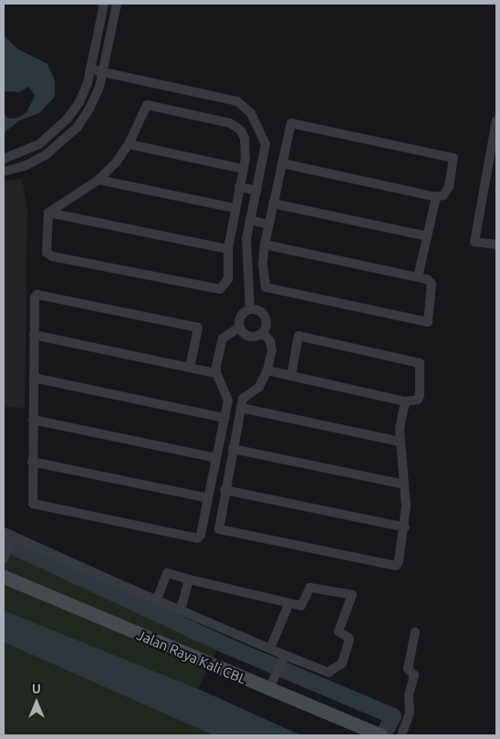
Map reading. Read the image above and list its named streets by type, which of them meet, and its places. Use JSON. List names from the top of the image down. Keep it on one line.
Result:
{"streets":{"main road":["Jalan Raya Kali CBL"]},"north":"top"}
